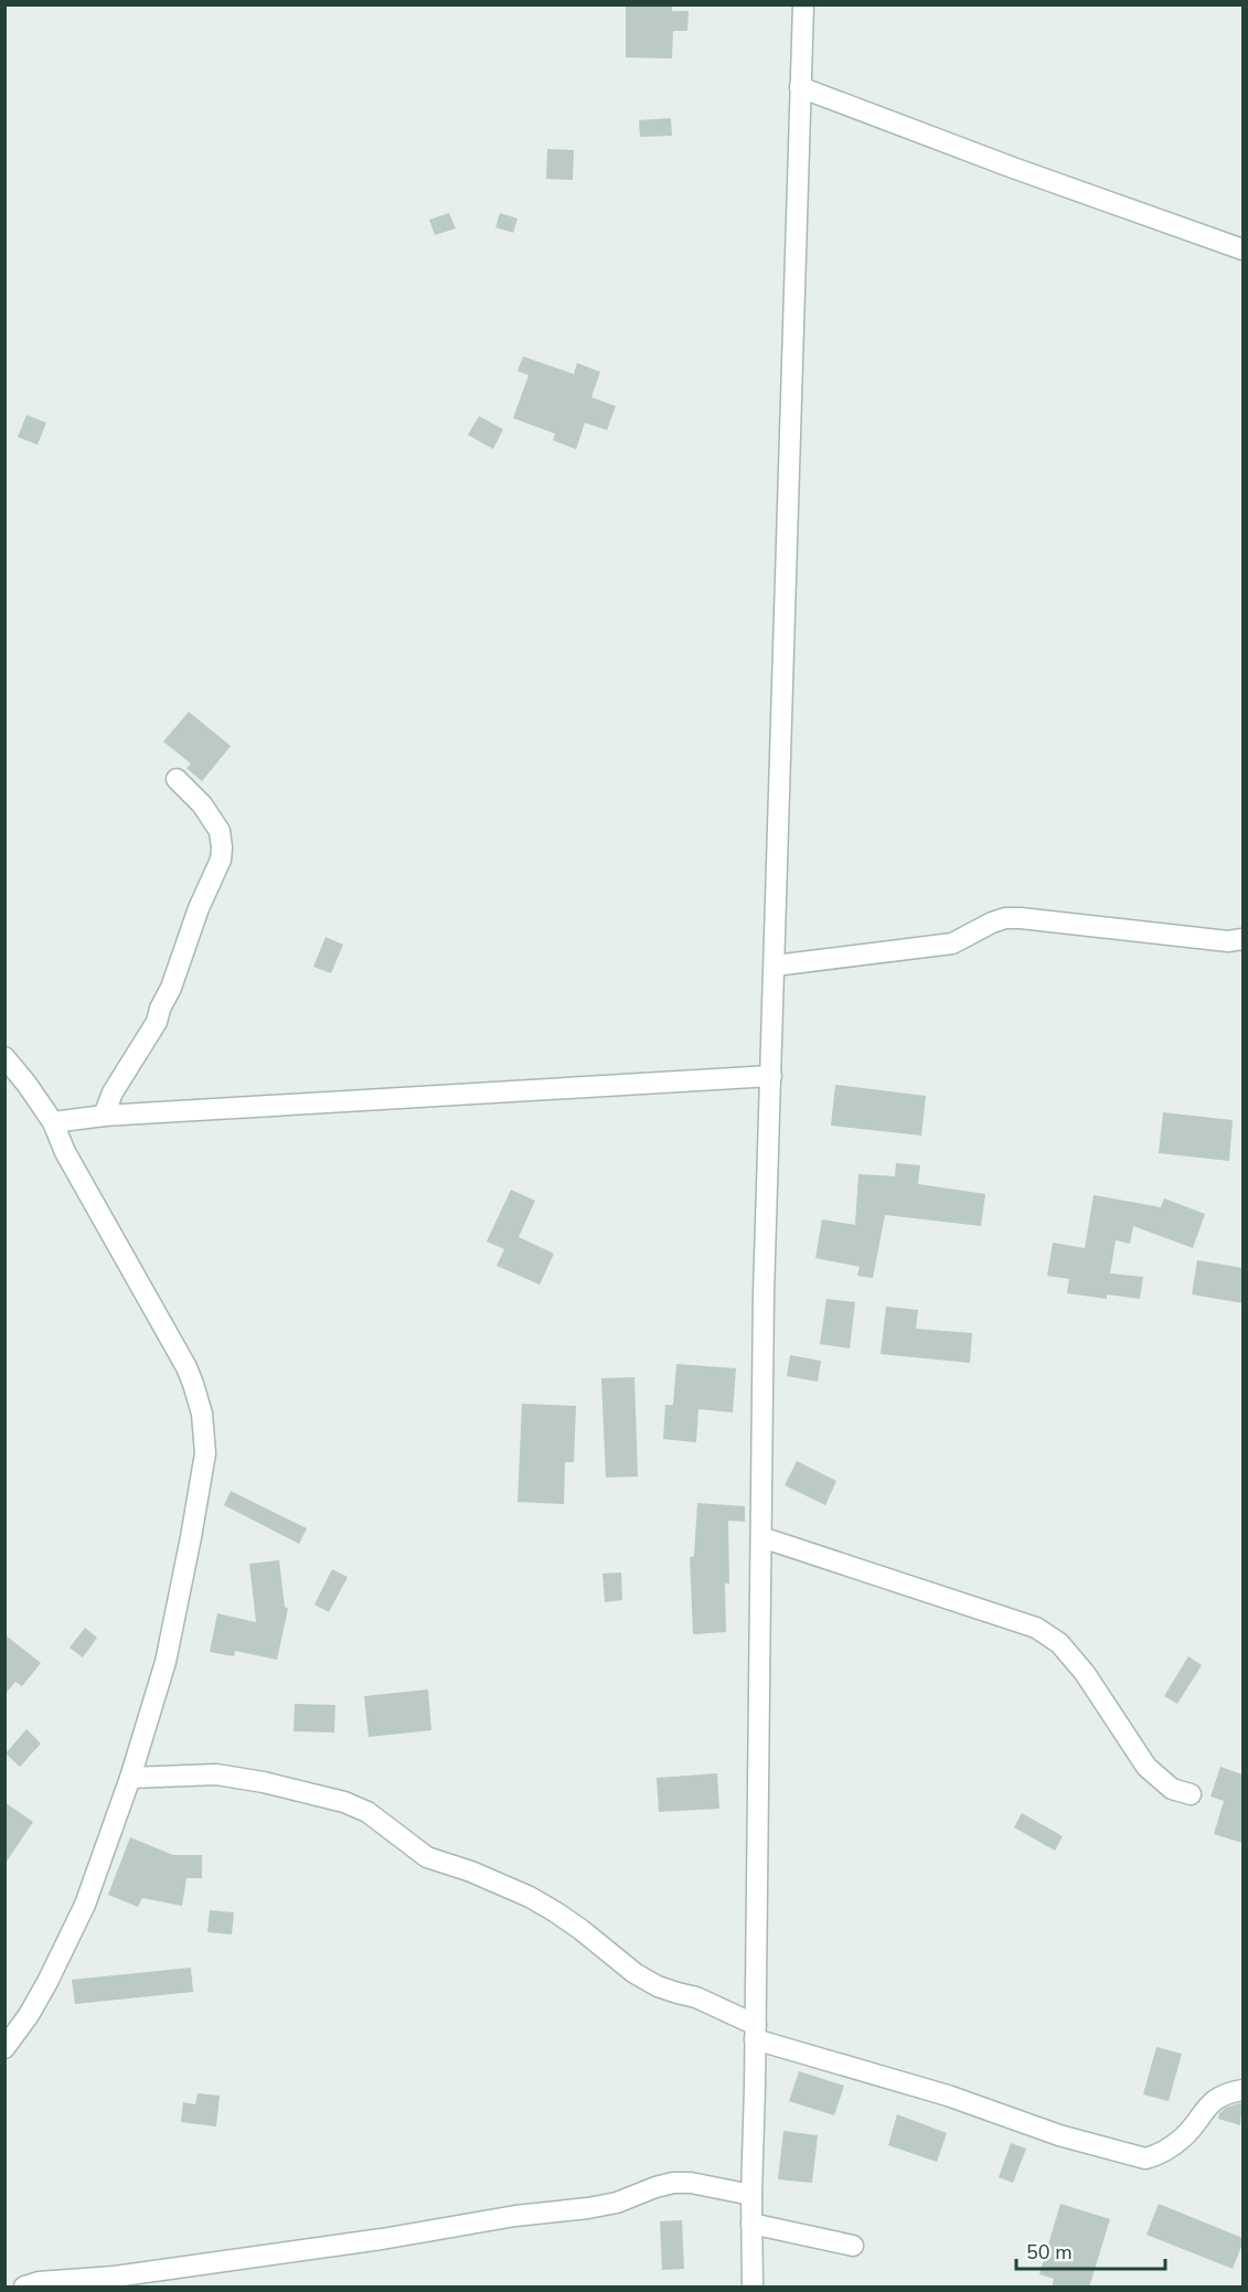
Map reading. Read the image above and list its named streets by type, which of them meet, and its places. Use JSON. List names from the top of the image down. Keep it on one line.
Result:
{"scale_bar":"50 m"}
